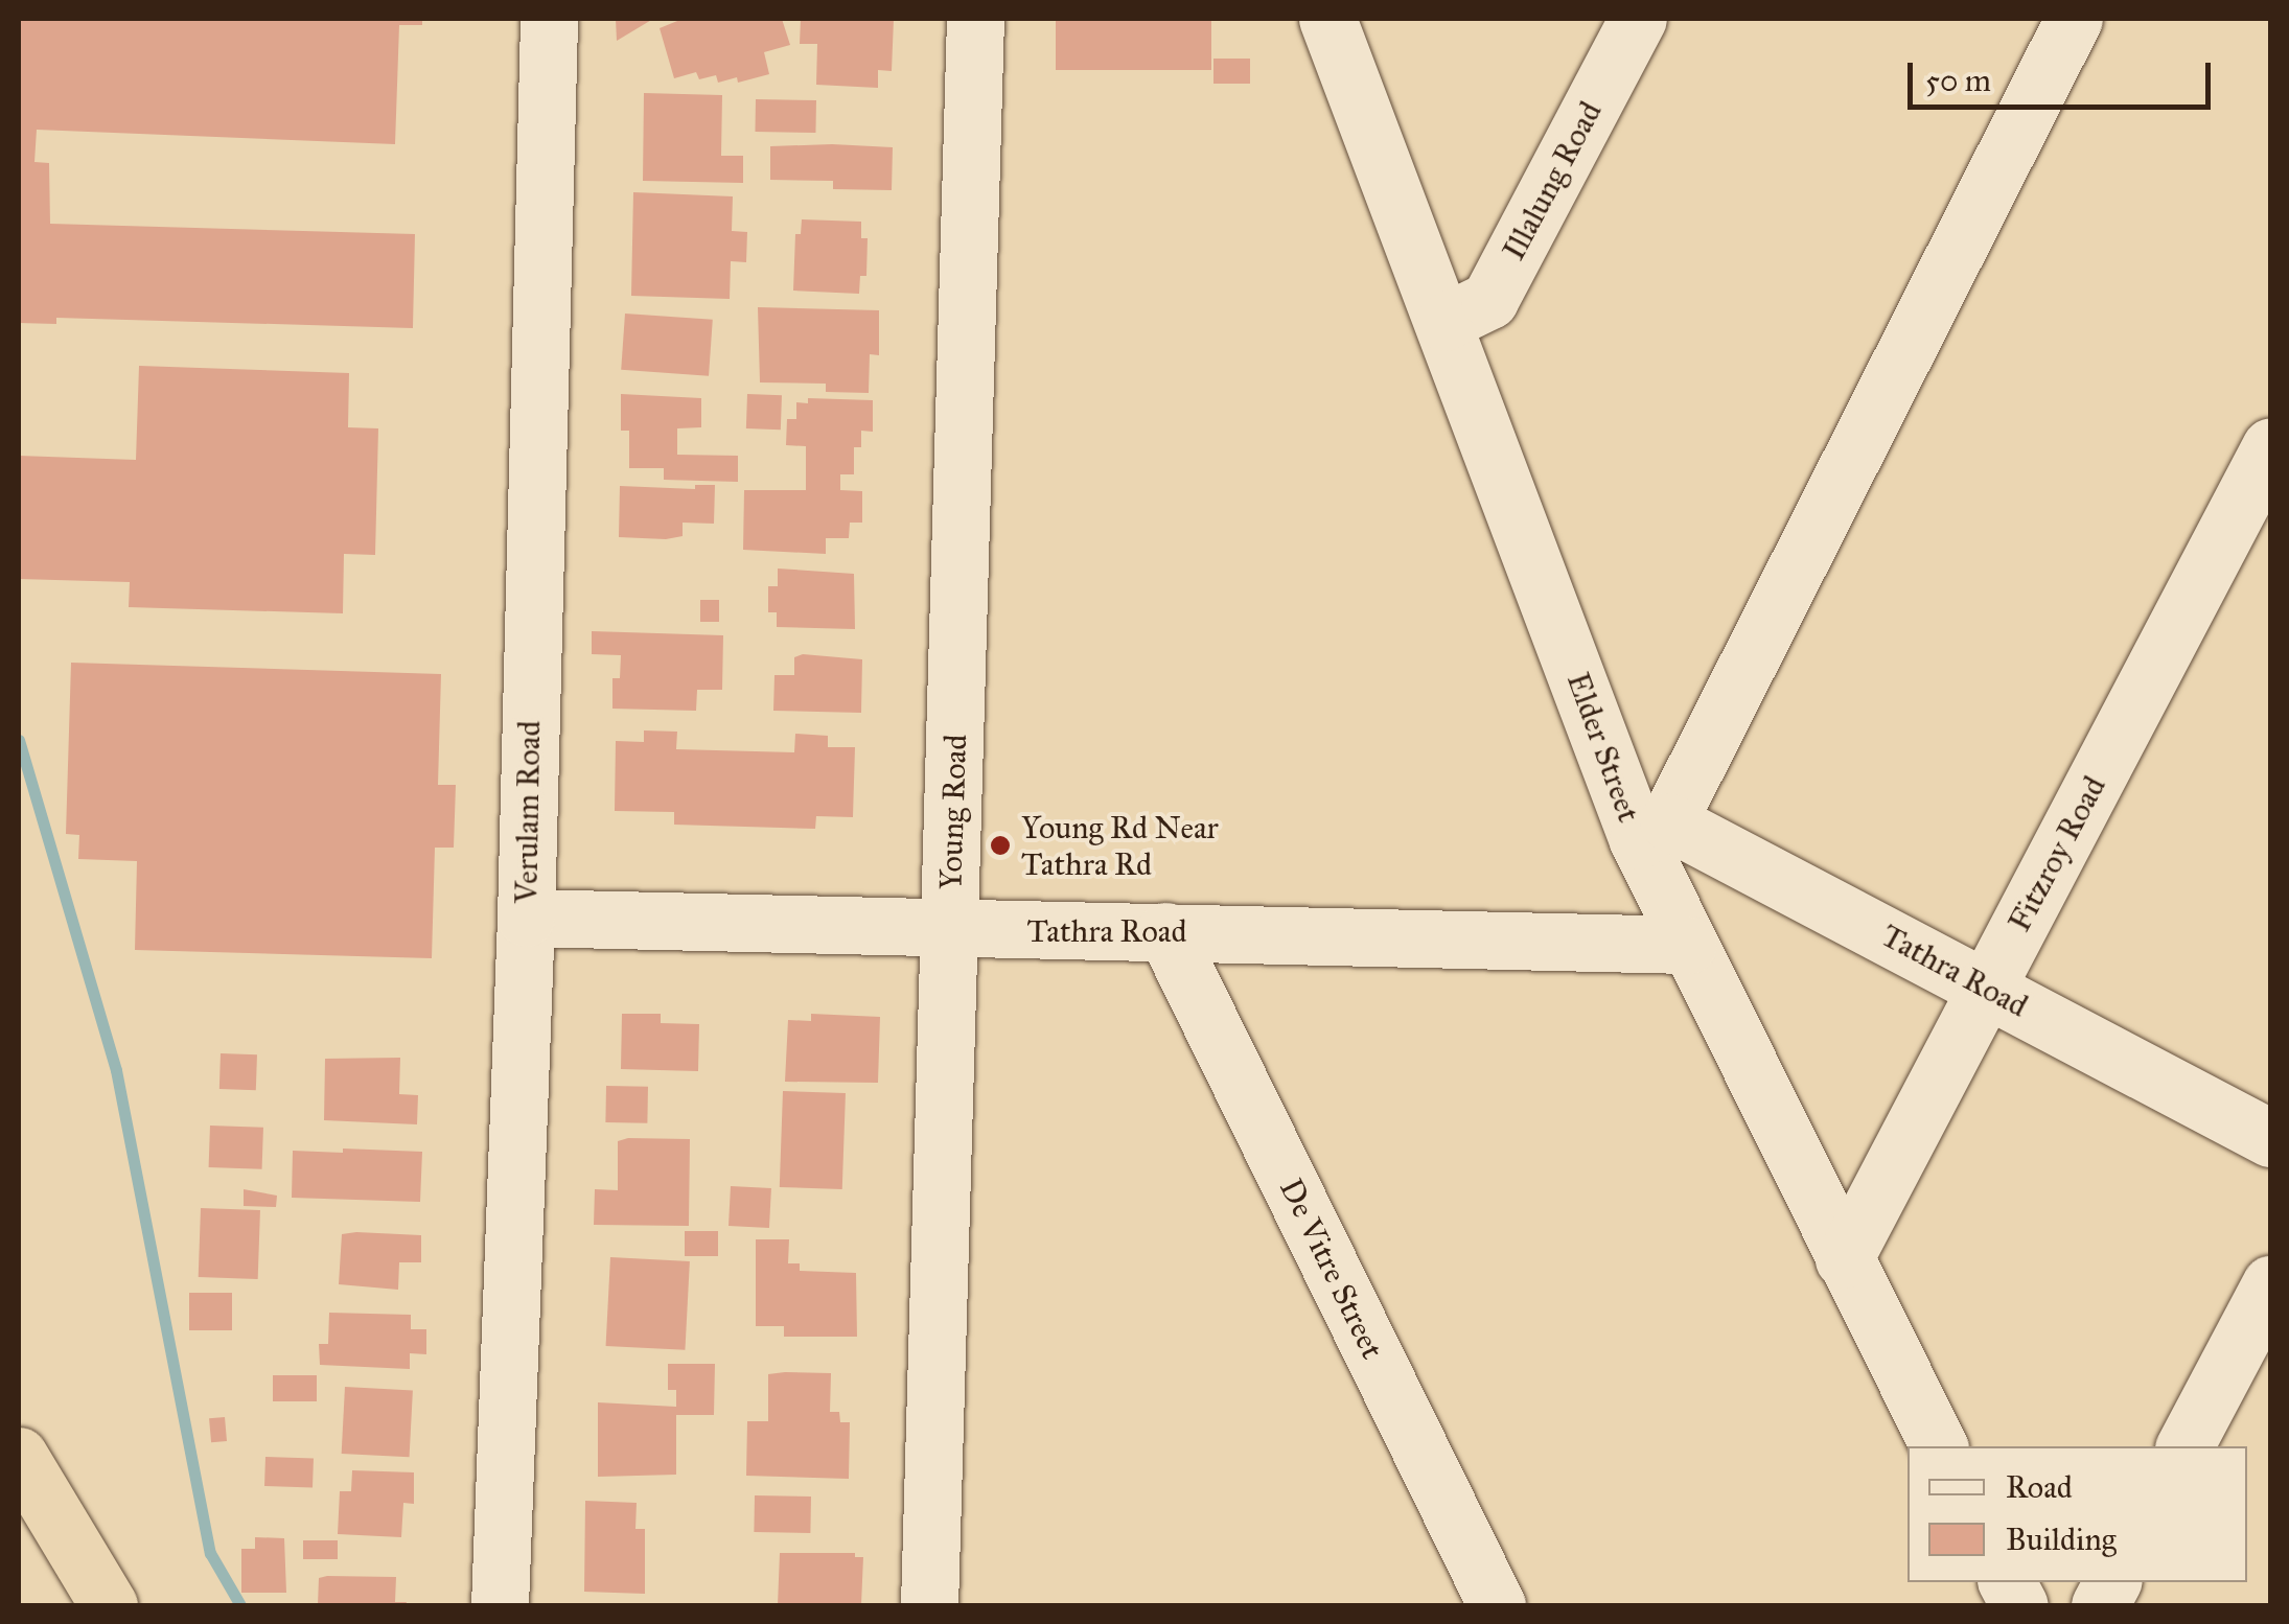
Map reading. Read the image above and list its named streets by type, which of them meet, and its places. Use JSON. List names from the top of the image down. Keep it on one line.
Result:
{"streets":{"street":["Illalung Road","Elder Street","Verulam Road","Young Road","Fitzroy Road","Tathra Road","De Vitre Street"]},"crossings":[["Illalung Road","Elder Street"],["Elder Street","Fitzroy Road"],["Elder Street","Tathra Road"],["Verulam Road","Tathra Road"],["Young Road","Tathra Road"],["Fitzroy Road","Tathra Road"],["Tathra Road","De Vitre Street"]],"places":["Young Rd Near Tathra Rd"],"legend":["Road","Building"],"scale_bar":"50 m"}
